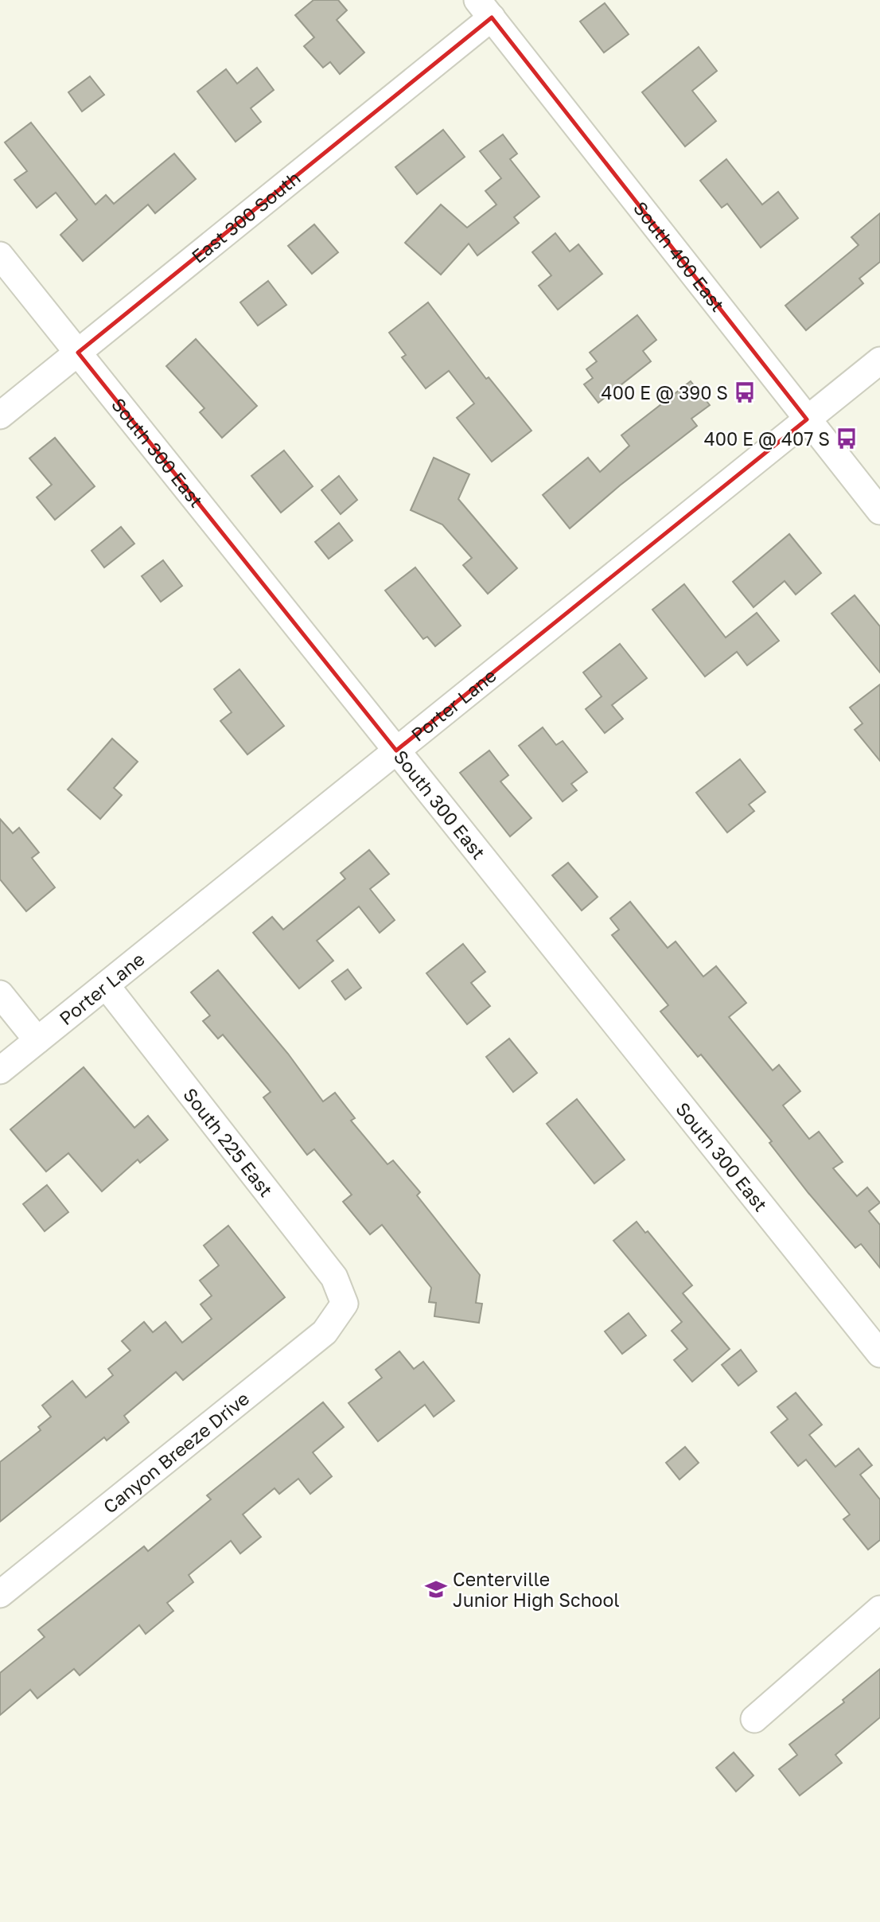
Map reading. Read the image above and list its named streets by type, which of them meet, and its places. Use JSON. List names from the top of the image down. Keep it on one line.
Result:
{"streets":{"street":["East 300 South","South 400 East","South 300 East","Porter Lane","South 225 East","Canyon Breeze Drive"]},"crossings":[["East 300 South","South 400 East"],["East 300 South","South 300 East"],["South 400 East","Porter Lane"],["South 300 East","Porter Lane"],["Porter Lane","South 225 East"],["South 225 East","Canyon Breeze Drive"]],"places":{"bus stop":["400 E @ 390 S","400 E @ 407 S"],"school or university":["Centerville Junior High School"]}}
